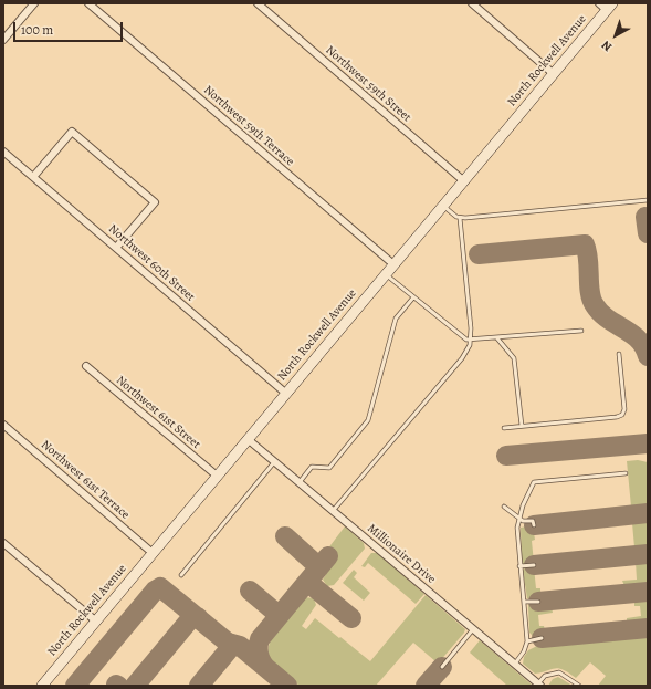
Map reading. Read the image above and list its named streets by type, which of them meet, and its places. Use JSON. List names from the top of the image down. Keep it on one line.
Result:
{"streets":{"main road":["North Rockwell Avenue"],"street":["Northwest 59th Street","Northwest 59th Terrace","Northwest 60th Street","Northwest 61st Street","Northwest 61st Terrace","Millionaire Drive"]},"crossings":[["North Rockwell Avenue","Northwest 59th Street"],["North Rockwell Avenue","Northwest 59th Terrace"],["North Rockwell Avenue","Northwest 60th Street"],["North Rockwell Avenue","Northwest 61st Street"],["North Rockwell Avenue","Northwest 61st Terrace"],["North Rockwell Avenue","Millionaire Drive"]],"scale_bar":"100 m","north":"bottom left"}
